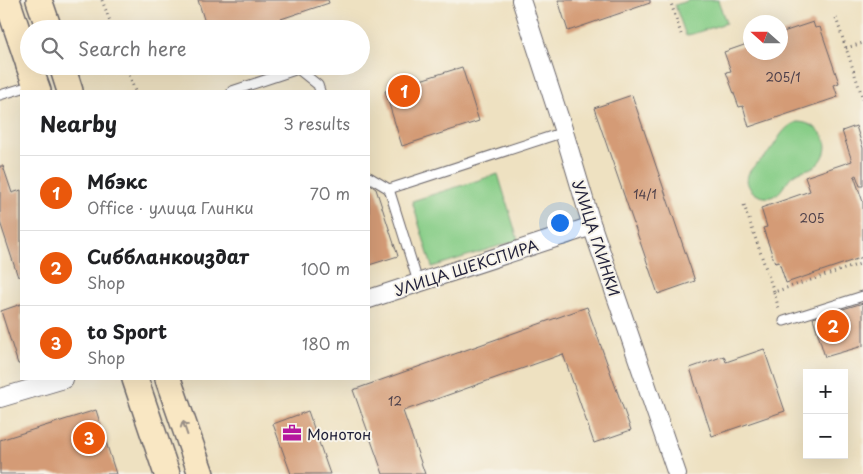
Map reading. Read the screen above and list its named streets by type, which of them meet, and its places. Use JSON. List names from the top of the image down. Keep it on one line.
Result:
{"streets":{"street":["УЛИЦА ГЛИНКИ","УЛИЦА ШЕКСПИРА"]},"crossings":[["УЛИЦА ГЛИНКИ","УЛИЦА ШЕКСПИРА"]],"places":{"office":["Монотон"]},"house_numbers":["205/1","14/1","205","12"],"north":"left","page":{"search":"Search here","pins":["1","2","3"],"heading":["Nearby","3 results"],"list":[{"mark":"1","name":"Мбэкс","note":"Office · улица Глинки","value":"70 m"},{"mark":"2","name":"Сиббланкоиздат","note":"Shop","value":"100 m"},{"mark":"3","name":"to Sport","note":"Shop","value":"180 m"}],"map_buttons":["+","−"]}}
